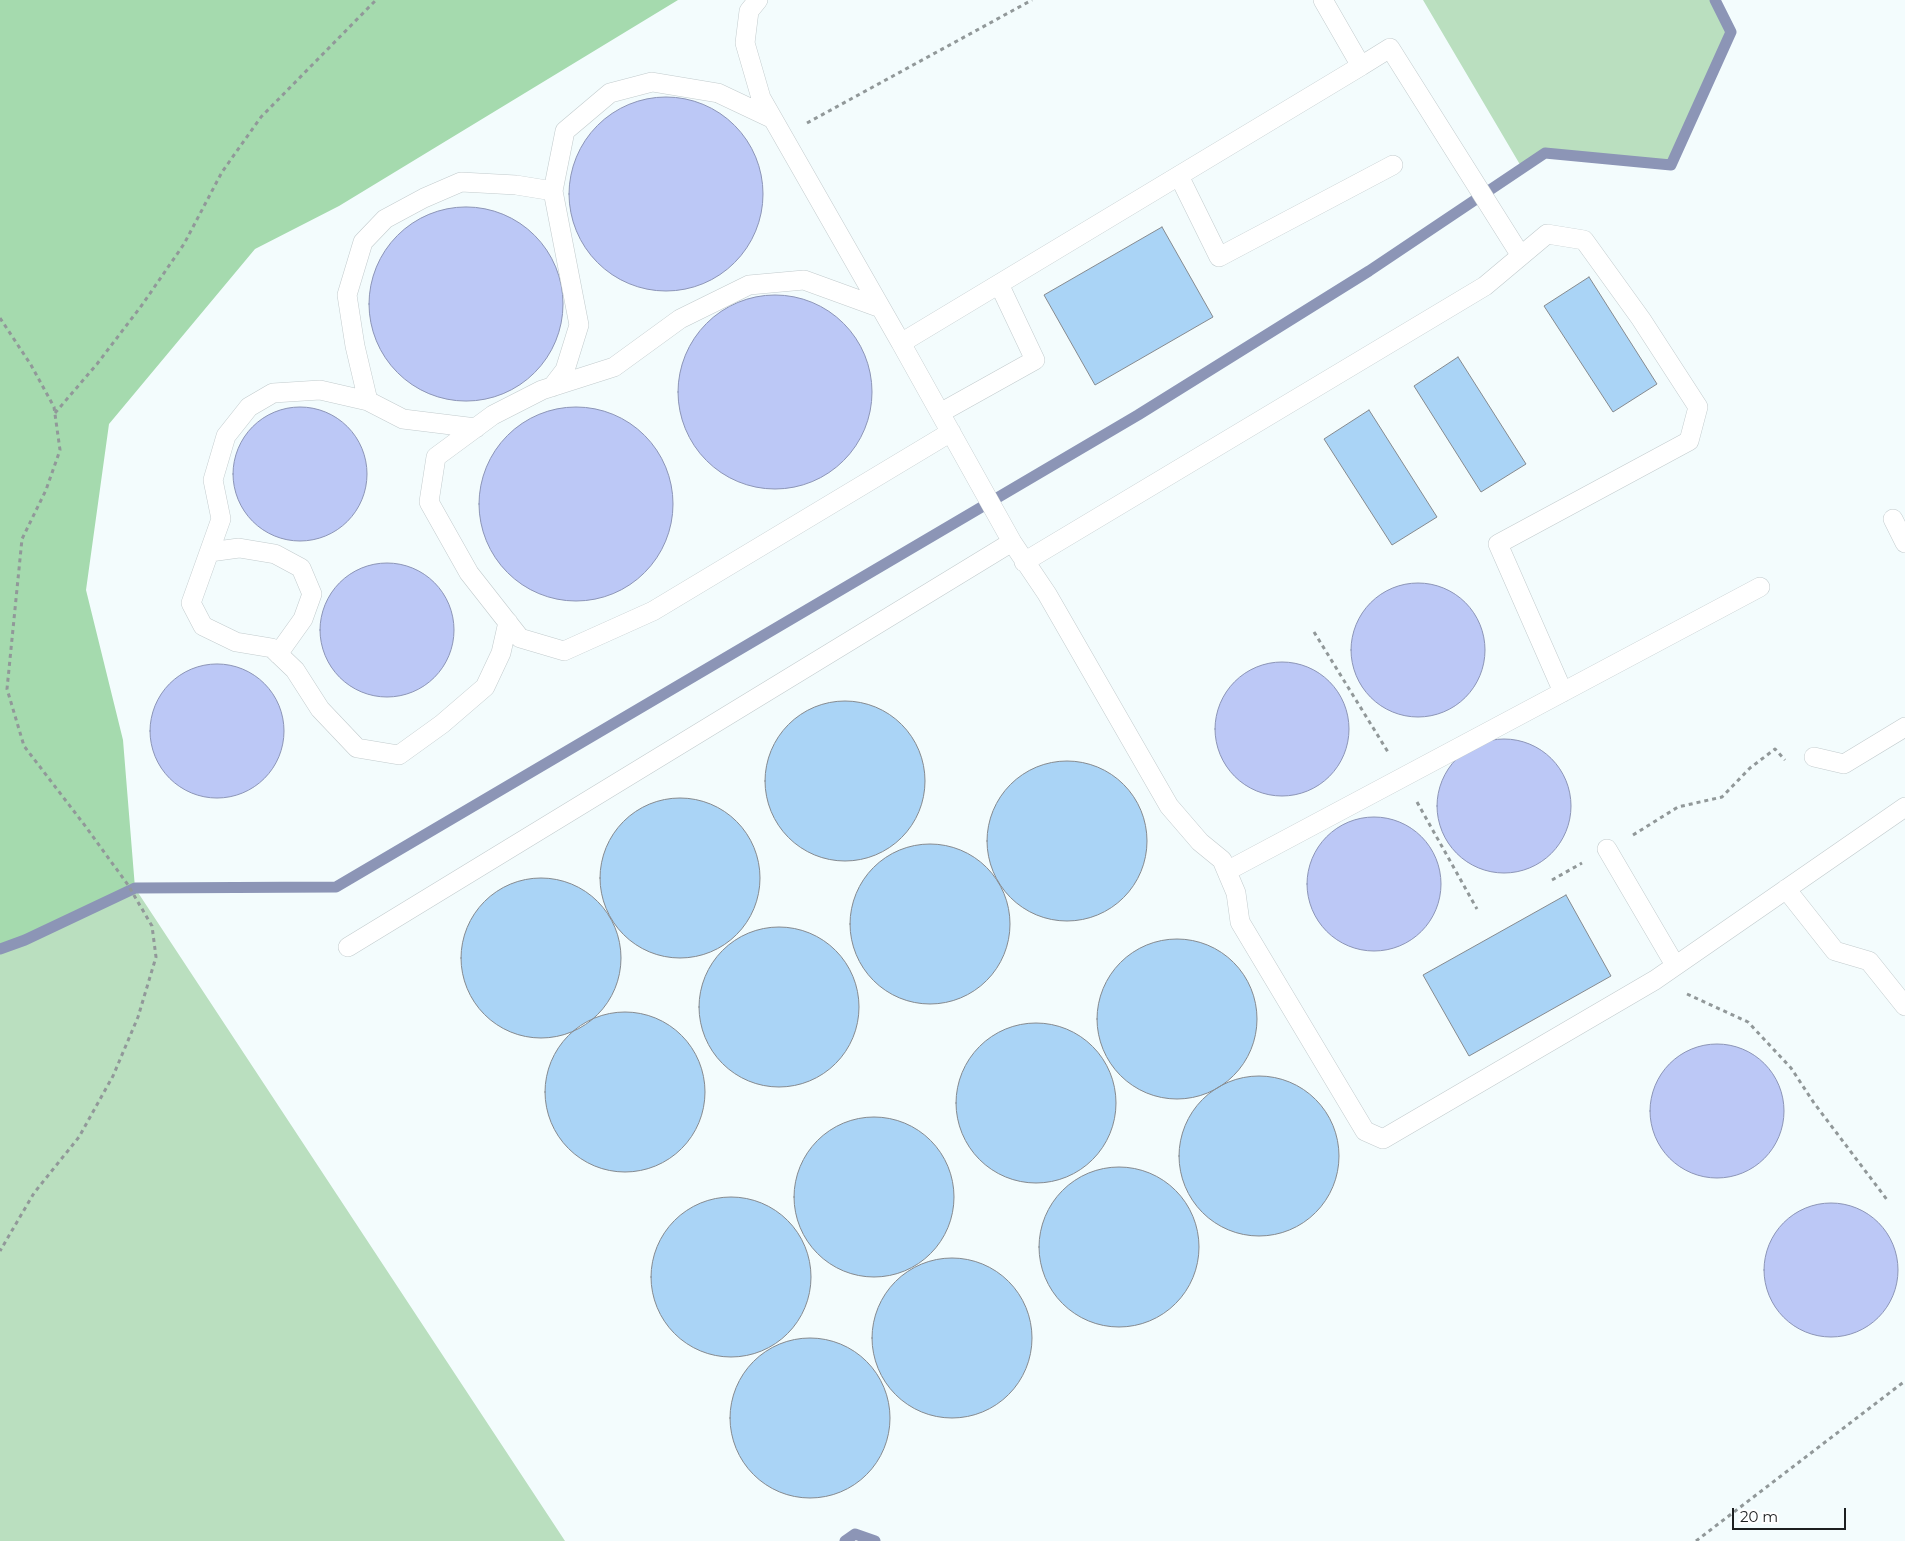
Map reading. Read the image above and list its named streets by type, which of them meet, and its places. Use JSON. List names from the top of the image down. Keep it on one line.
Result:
{"scale_bar":"20 m"}
